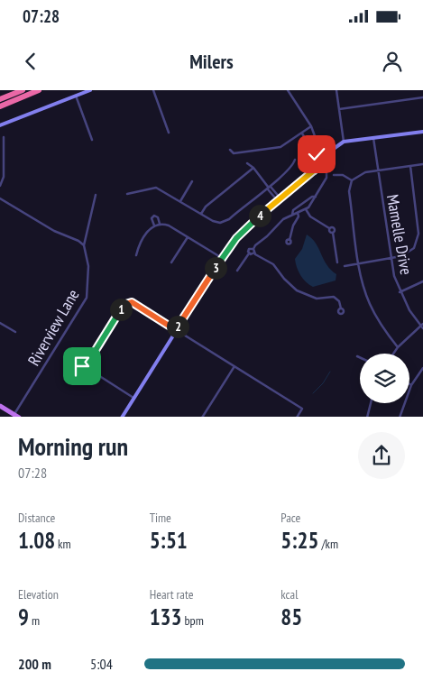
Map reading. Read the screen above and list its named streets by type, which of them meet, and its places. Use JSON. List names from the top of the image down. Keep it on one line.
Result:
{"streets":{"street":["Mamelle Drive","Riverview Lane"]},"page":{"status":"07:28","header":"Milers","pins":["4","3","1","2"],"heading":["Morning run","07:28"],"stats":[["Distance","1.08 km"],["Time","5:51"],["Pace","5:25 /km"],["Elevation","9 m"],["Heart rate","133 bpm"],["kcal","85"]],"list":[{"name":"200 m","note":"5:04"}]}}
